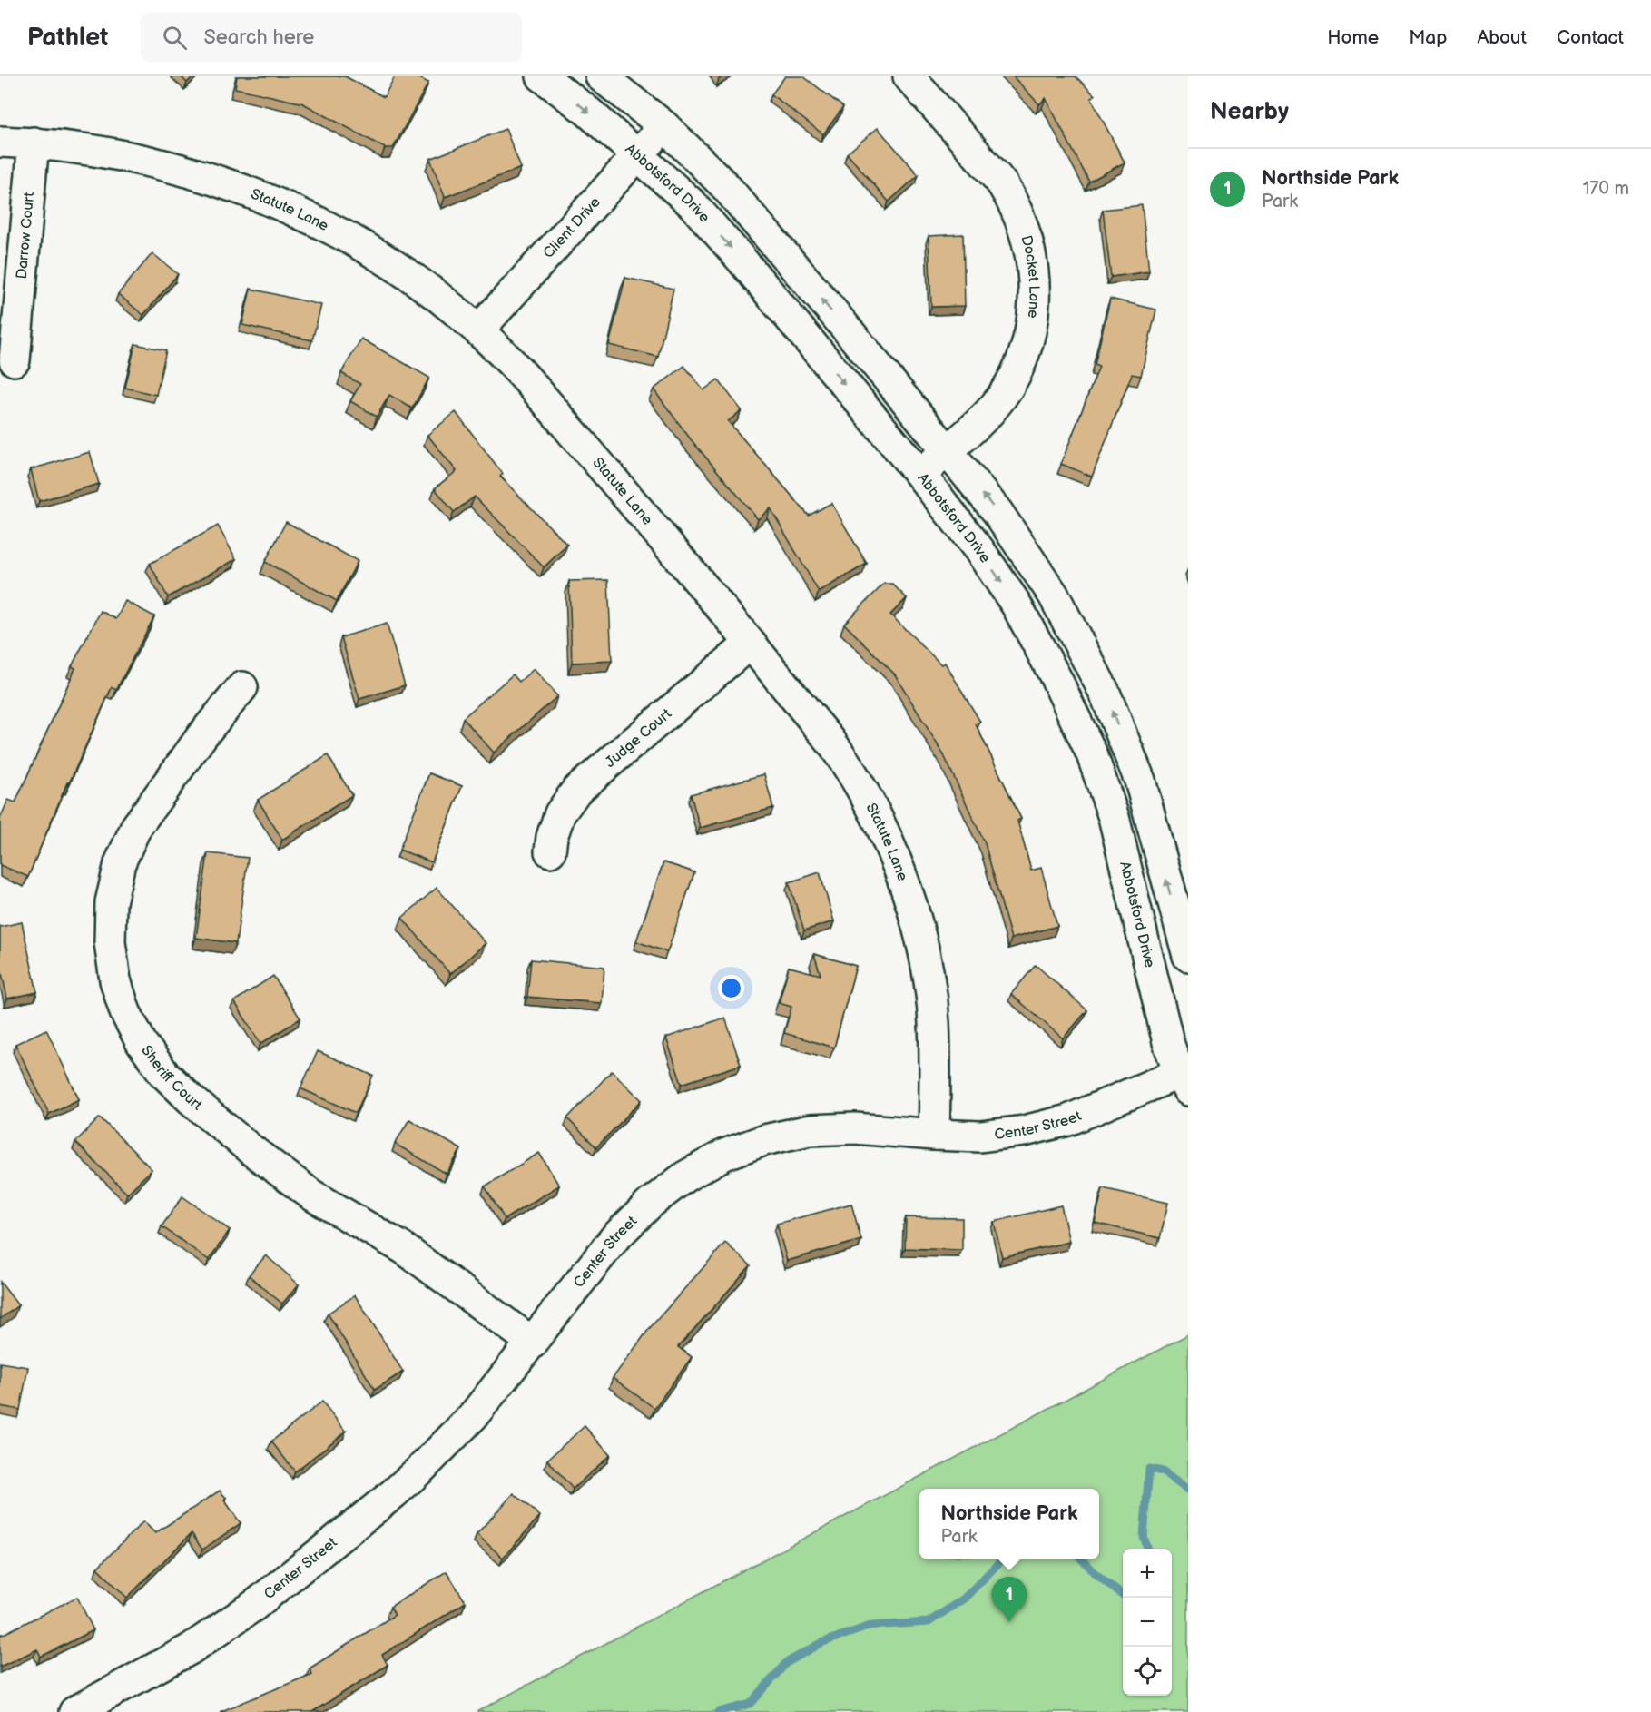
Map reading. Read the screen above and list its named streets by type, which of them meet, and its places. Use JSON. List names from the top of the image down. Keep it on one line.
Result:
{"streets":{"street":["Abbotsford Drive","Statute Lane","Client Drive","Darrow Court","Docket Lane","Judge Court","Sheriff Court","Center Street"]},"crossings":[["Abbotsford Drive","Client Drive"],["Abbotsford Drive","Docket Lane"],["Abbotsford Drive","Center Street"],["Statute Lane","Client Drive"],["Statute Lane","Darrow Court"],["Statute Lane","Judge Court"],["Statute Lane","Center Street"],["Sheriff Court","Center Street"]],"page":{"header":"Pathlet","search":"Search here","nav":["Home","Map","About","Contact"],"heading":"Nearby","list":[{"mark":"1","name":"Northside Park","note":"Park","value":"170 m"}],"popup":["Northside Park","Park"],"map_buttons":["+","−"],"pins":"1"}}
